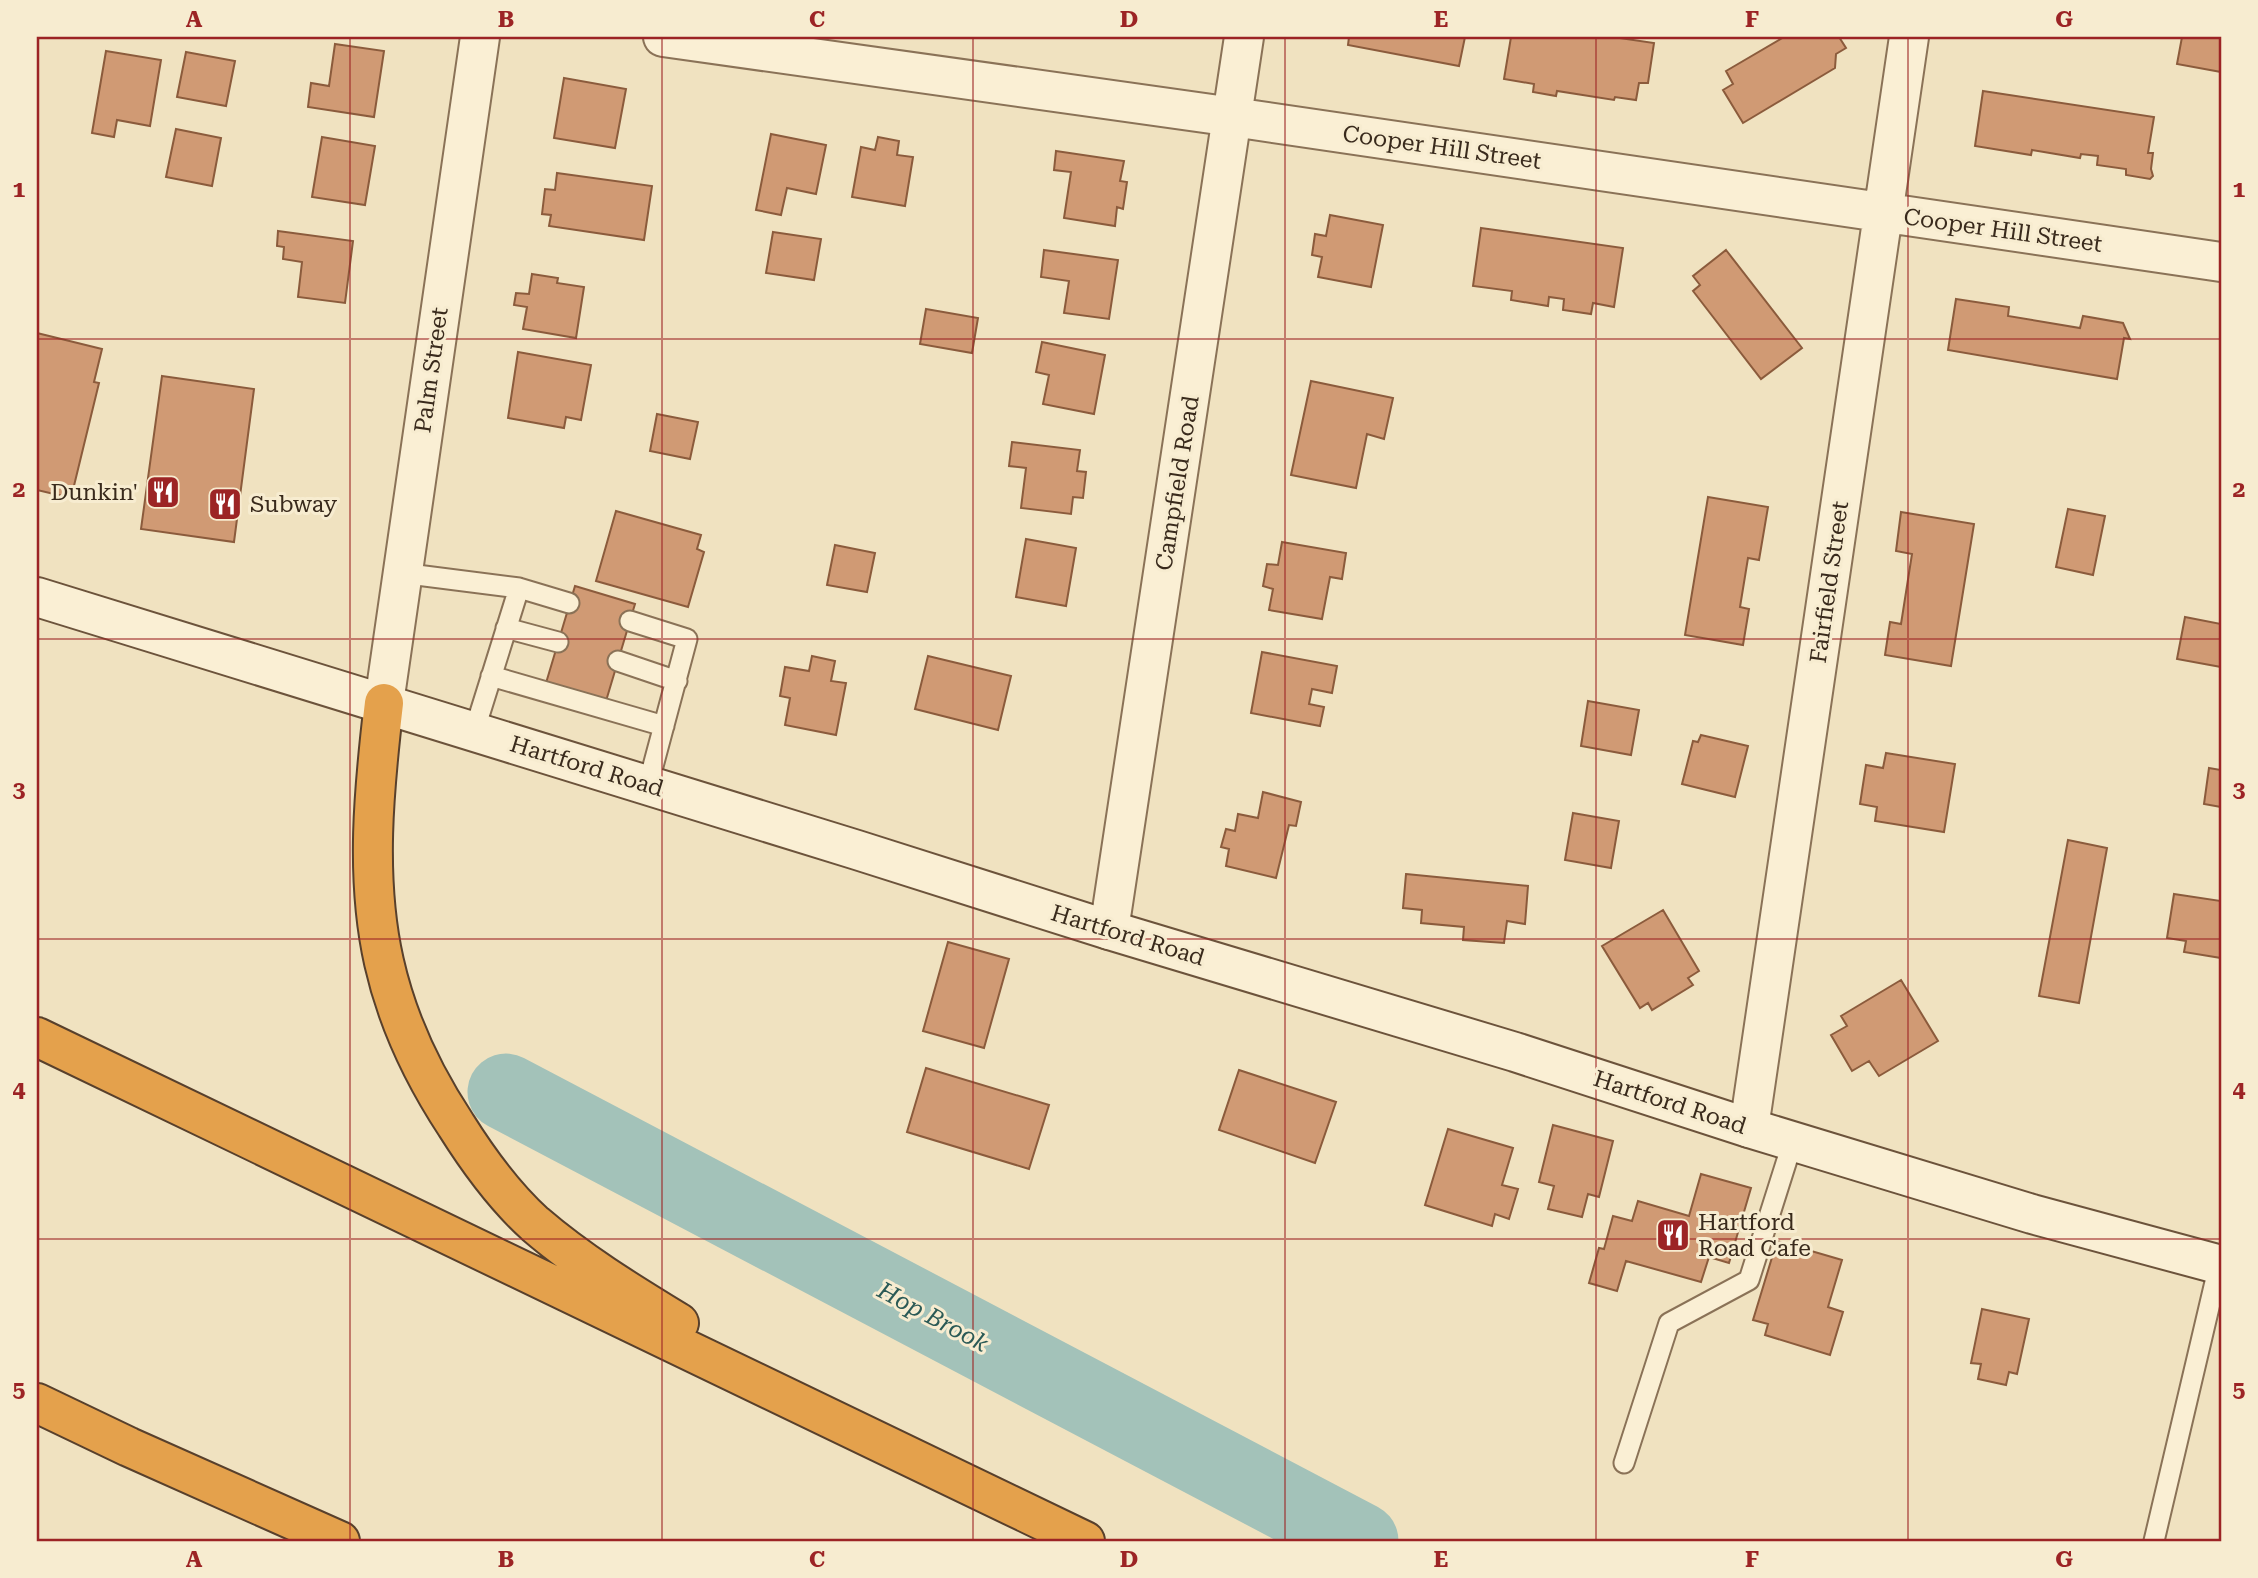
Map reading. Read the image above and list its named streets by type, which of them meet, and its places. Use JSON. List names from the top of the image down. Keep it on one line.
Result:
{"streets":{"street":["Cooper Hill Street","Palm Street","Campfield Road","Fairfield Street","Hartford Road"]},"crossings":[["Cooper Hill Street","Campfield Road"],["Cooper Hill Street","Fairfield Street"],["Palm Street","Hartford Road"],["Campfield Road","Hartford Road"],["Fairfield Street","Hartford Road"]],"water":["Hop Brook"],"places":{"restaurant":["Dunkin'","Subway","Hartford Road Cafe"]},"grid":{"columns":["A","B","C","D","E","F","G"],"rows":["1","2","3","4","5"]}}
